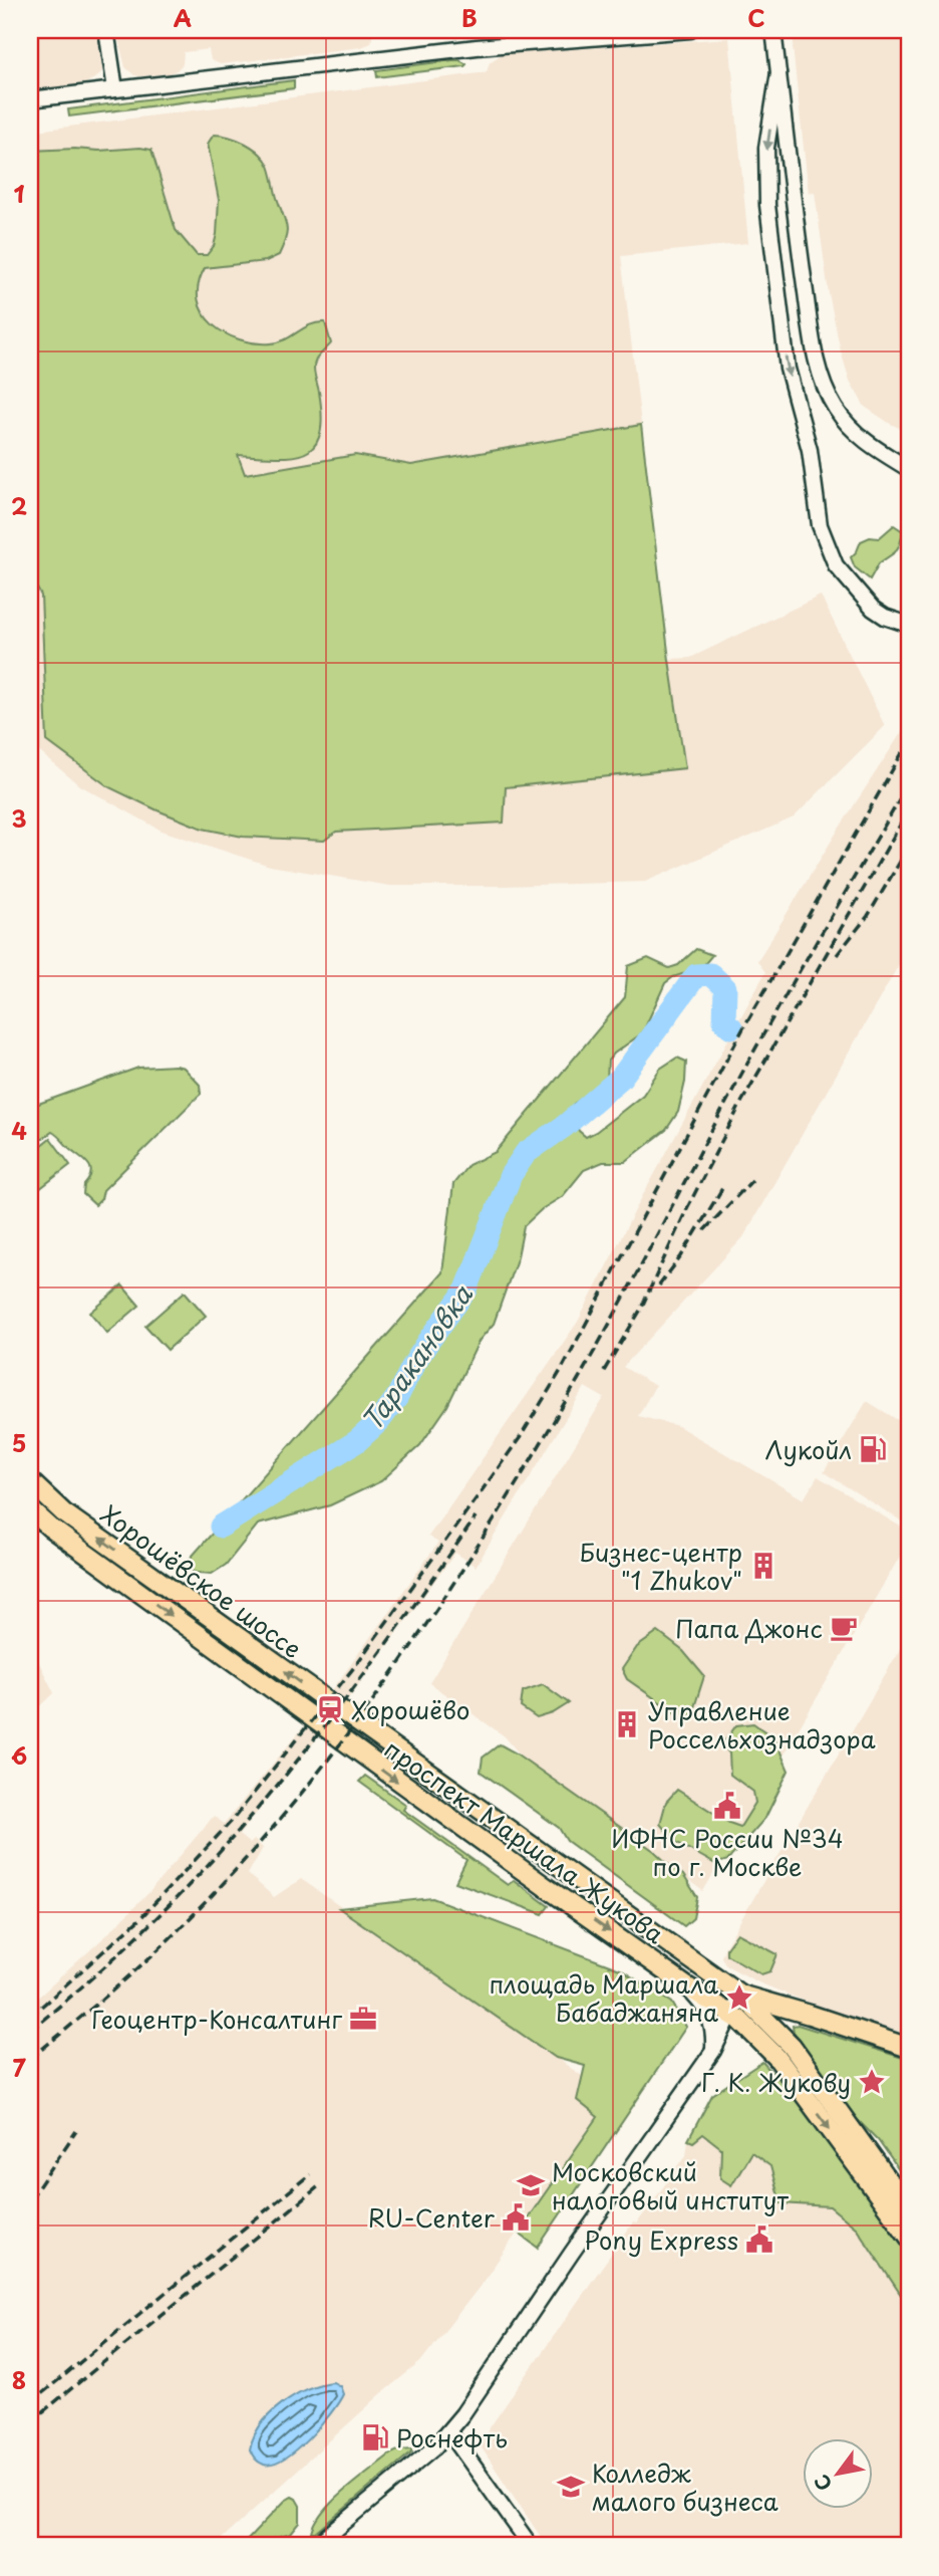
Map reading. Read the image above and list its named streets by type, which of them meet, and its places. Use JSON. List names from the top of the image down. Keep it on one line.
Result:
{"streets":{"main road":["Хорошёвское шоссе","проспект Маршала Жукова"]},"crossings":[["Хорошёвское шоссе","проспект Маршала Жукова"]],"water":["Таракановка"],"places":{"fuel station":["Лукойл","Роснефть"],"building":["Бизнес-центр \"1 Zhukov\"","Управление Россельхознадзора"],"cafe":["Папа Джонс"],"station":["Хорошёво"],"public building":["ИФНС России №34 по г. Москве","RU-Center","Pony Express"],"place":["площадь Маршала Бабаджаняна","Г. К. Жукову"],"office":["Геоцентр-Консалтинг"],"school or university":["Московский налоговый институт","Колледж малого бизнеса"]},"north":"bottom left","grid":{"columns":["A","B","C"],"rows":["1","2","3","4","5","6","7","8"]}}
